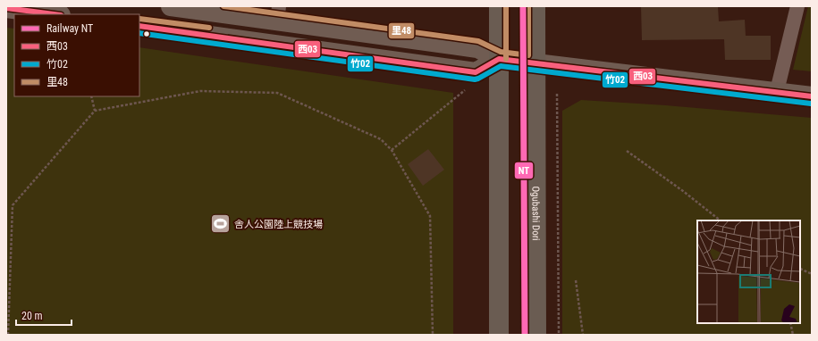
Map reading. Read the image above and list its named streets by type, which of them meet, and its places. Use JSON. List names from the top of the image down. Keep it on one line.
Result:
{"streets":{"main road":["Ogubashi Dori"]},"places":{"sports":["舎人公園陸上競技場"]},"lines":["rail line NT","transit line 里48","transit line 西03","transit line 竹02"],"legend":["Railway NT","西03","竹02","里48"],"scale_bar":"20 m"}
